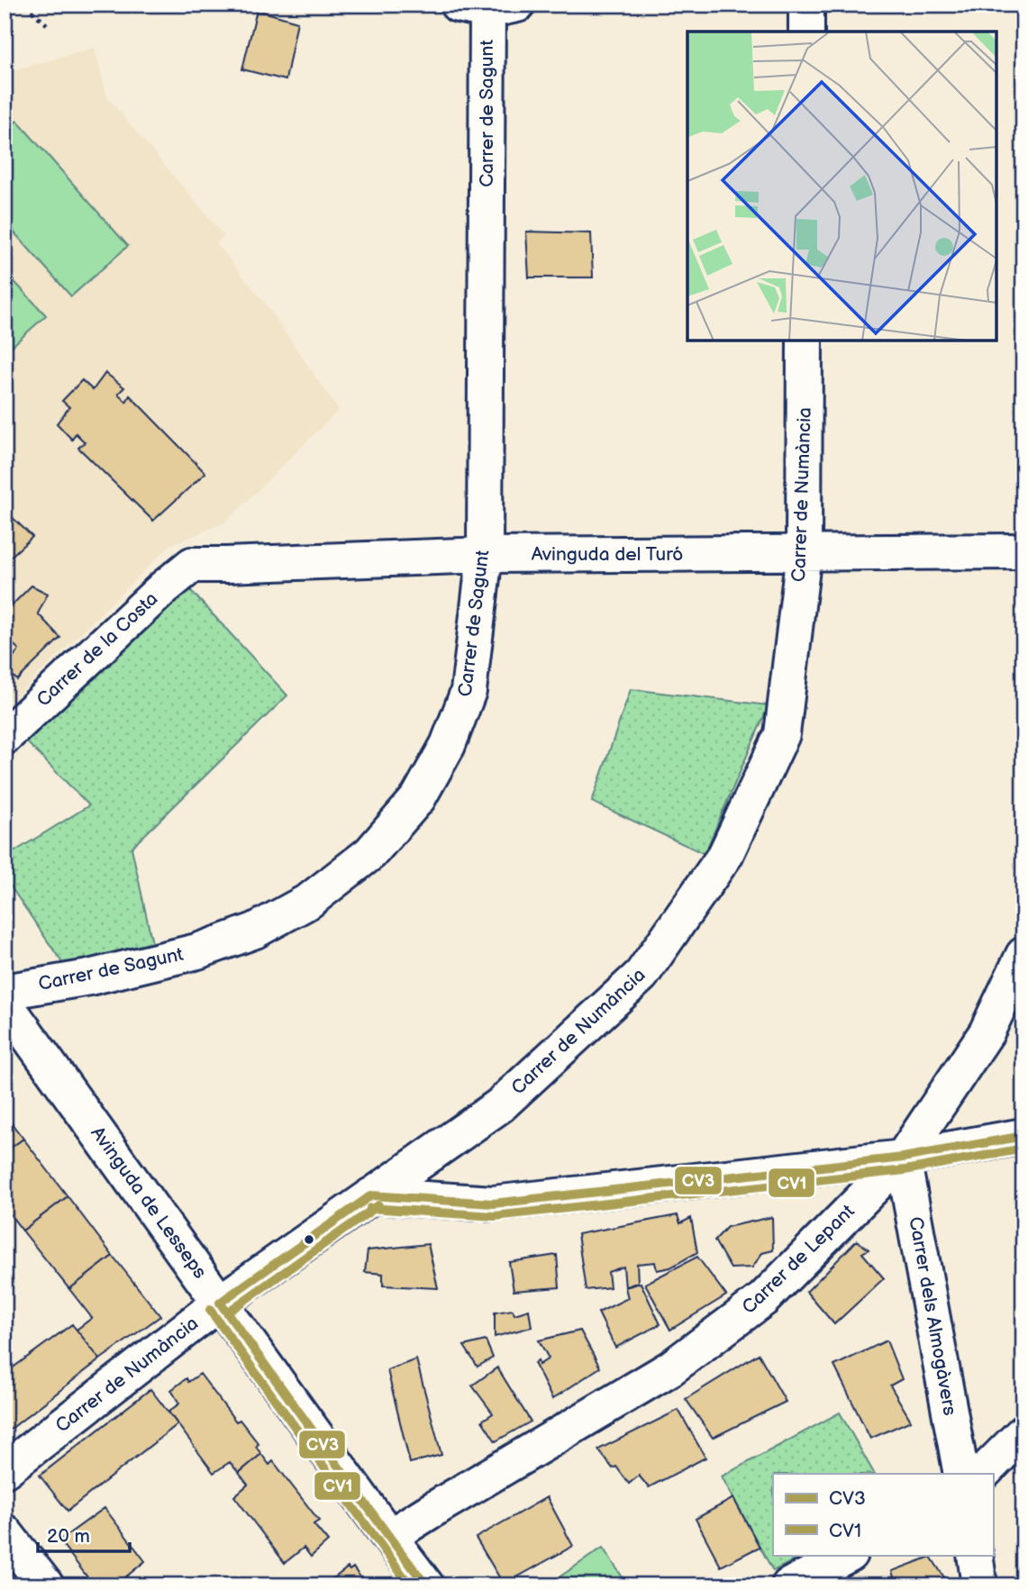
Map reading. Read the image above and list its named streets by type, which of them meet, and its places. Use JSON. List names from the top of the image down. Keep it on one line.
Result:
{"streets":{"street":["Carrer de Sagunt","Carrer de Numància","Avinguda del Turó","Carrer de la Costa","Avinguda de Lesseps","Carrer de Lepant","Carrer dels Almogàvers"]},"crossings":[["Carrer de Sagunt","Avinguda del Turó"],["Carrer de Numància","Avinguda del Turó"],["Carrer de Numància","Avinguda de Lesseps"],["Avinguda del Turó","Carrer de la Costa"],["Avinguda de Lesseps","Carrer de Lepant"],["Carrer de Lepant","Carrer dels Almogàvers"]],"lines":["transit line CV3","transit line CV1"],"legend":["CV3","CV1"],"scale_bar":"20 m"}
